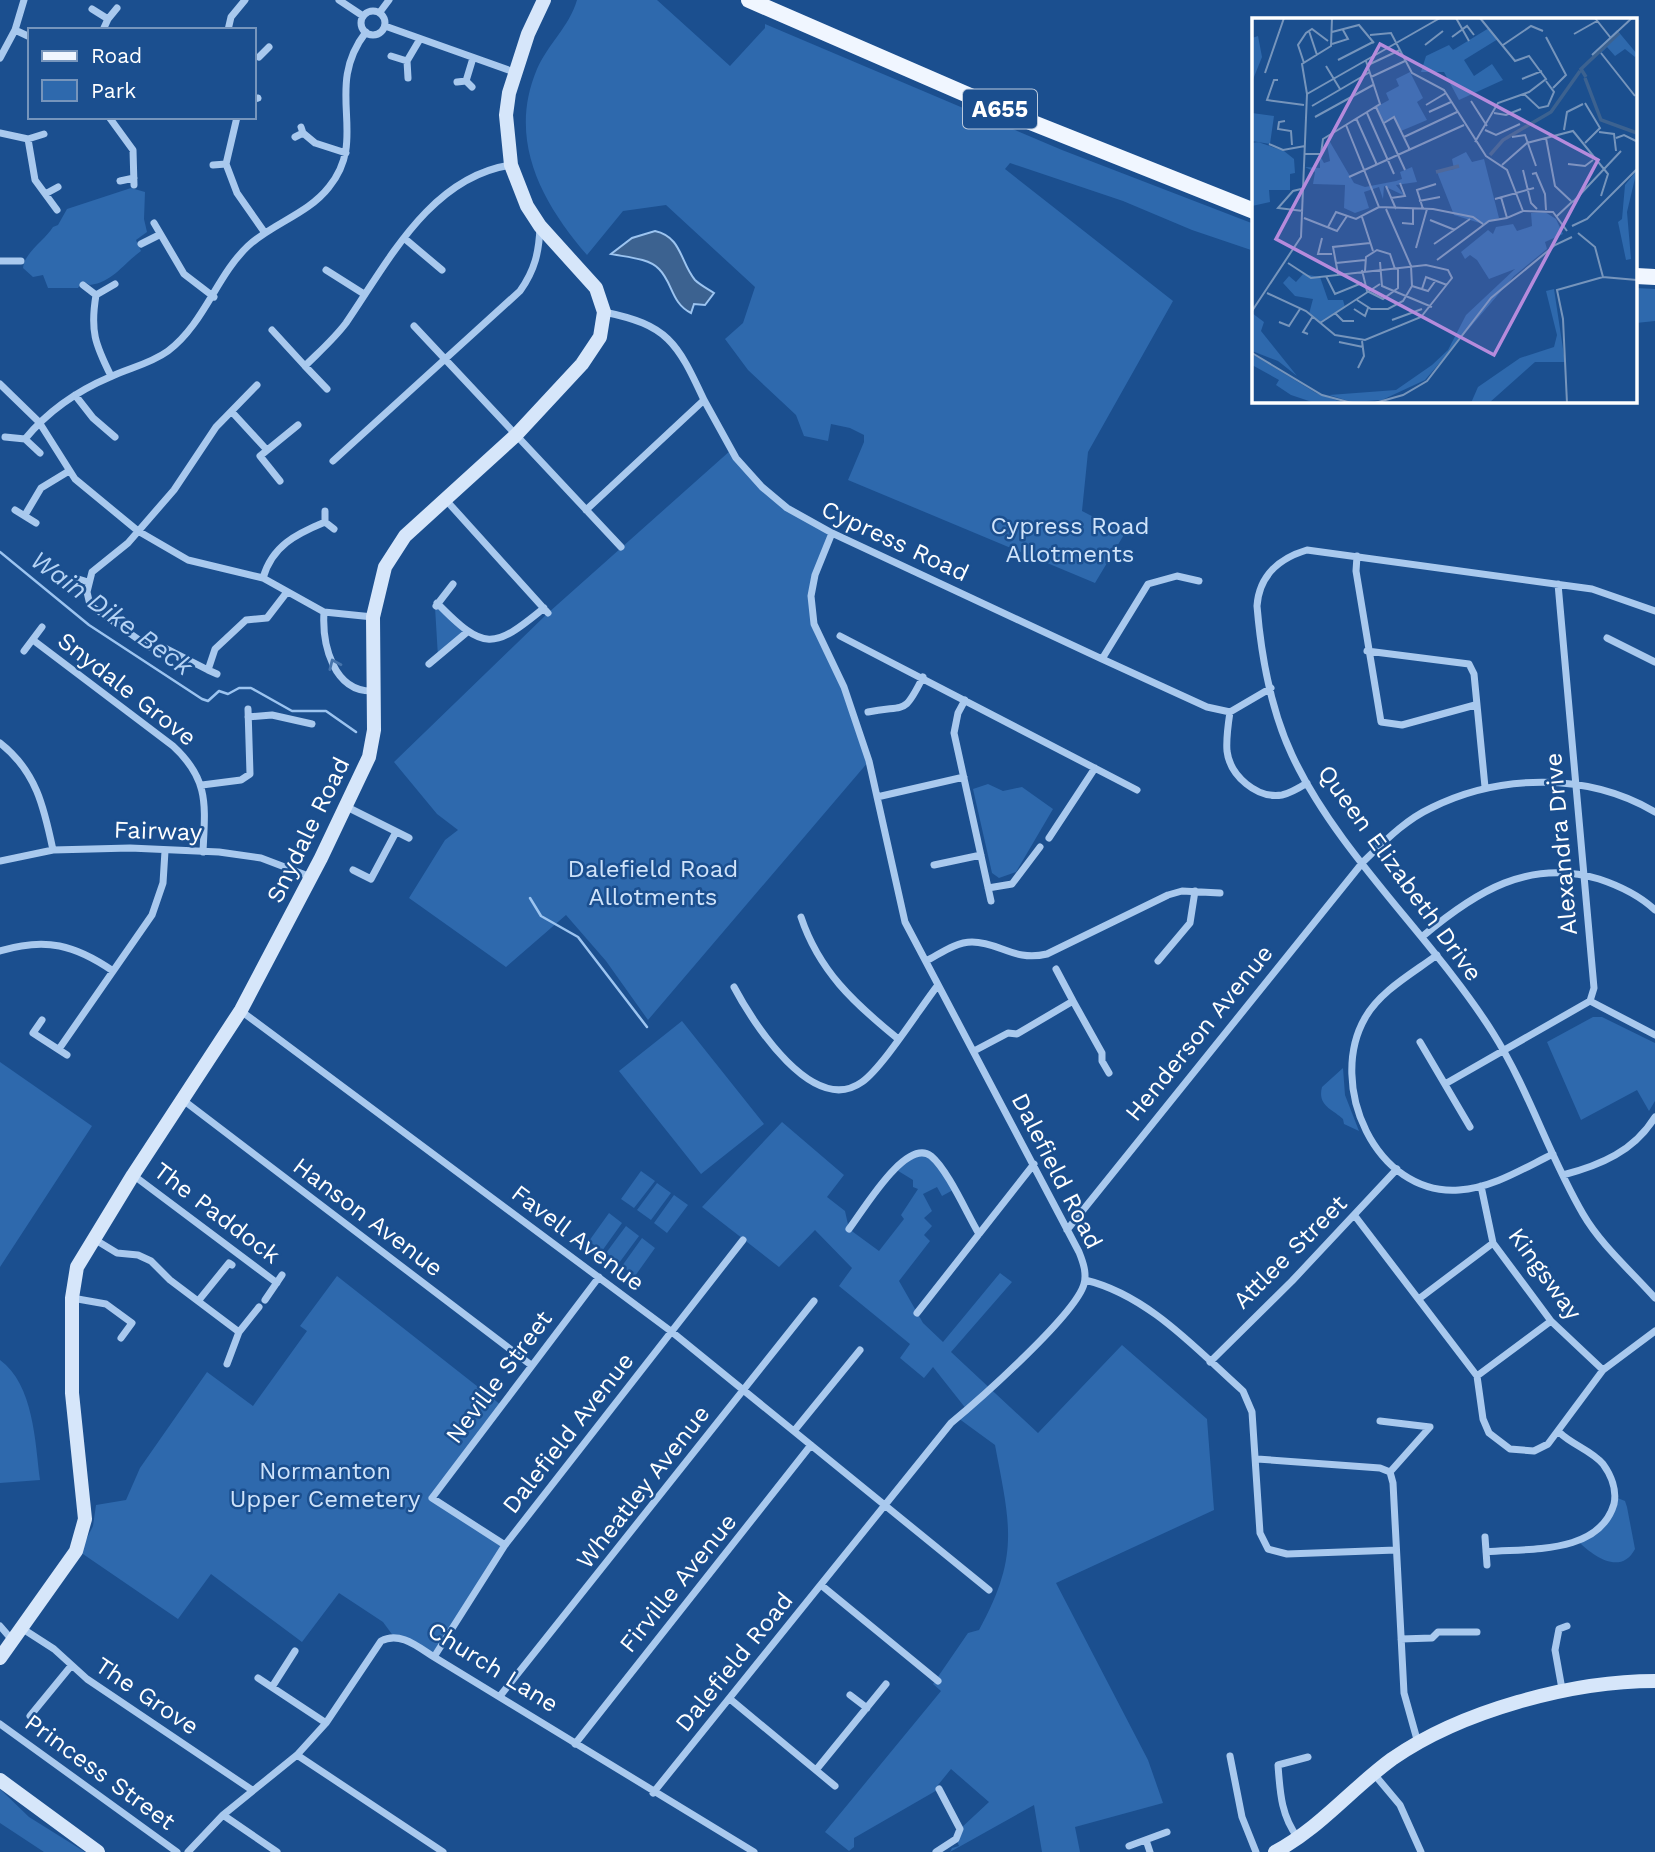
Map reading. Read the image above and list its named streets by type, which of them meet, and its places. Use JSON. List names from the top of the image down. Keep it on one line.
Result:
{"streets":{"main road":["A655"],"street":["Cypress Road","Snydale Grove","Snydale Road","Fairway","Alexandra Drive","Queen Elizabeth Drive","Henderson Avenue","Dalefield Road","The Paddock","Hanson Avenue","Favell Avenue","Attlee Street","Kingsway","Neville Street","Dalefield Avenue","Wheatley Avenue","Firville Avenue","Church Lane","The Grove","Princess Street"]},"crossings":[["Cypress Road","Snydale Road"],["Cypress Road","Dalefield Road"],["Snydale Grove","Fairway"],["Snydale Road","Fairway"],["Snydale Road","The Paddock"],["Snydale Road","Hanson Avenue"],["Snydale Road","Favell Avenue"],["Snydale Road","The Grove"],["Alexandra Drive","Queen Elizabeth Drive"],["Alexandra Drive","Henderson Avenue"],["Queen Elizabeth Drive","Henderson Avenue"],["Henderson Avenue","Dalefield Road"],["Dalefield Road","Favell Avenue"],["Dalefield Road","Church Lane"],["Hanson Avenue","Neville Street"],["Favell Avenue","Neville Street"],["Favell Avenue","Dalefield Avenue"],["Favell Avenue","Wheatley Avenue"],["Favell Avenue","Firville Avenue"],["Neville Street","Dalefield Avenue"],["Dalefield Avenue","Church Lane"],["Wheatley Avenue","Church Lane"],["Firville Avenue","Church Lane"],["Church Lane","The Grove"]],"water":["Wain Dike Beck"],"parks":["Cypress Road Allotments","Dalefield Road Allotments","Normanton Upper Cemetery"],"legend":["Road","Park"]}
